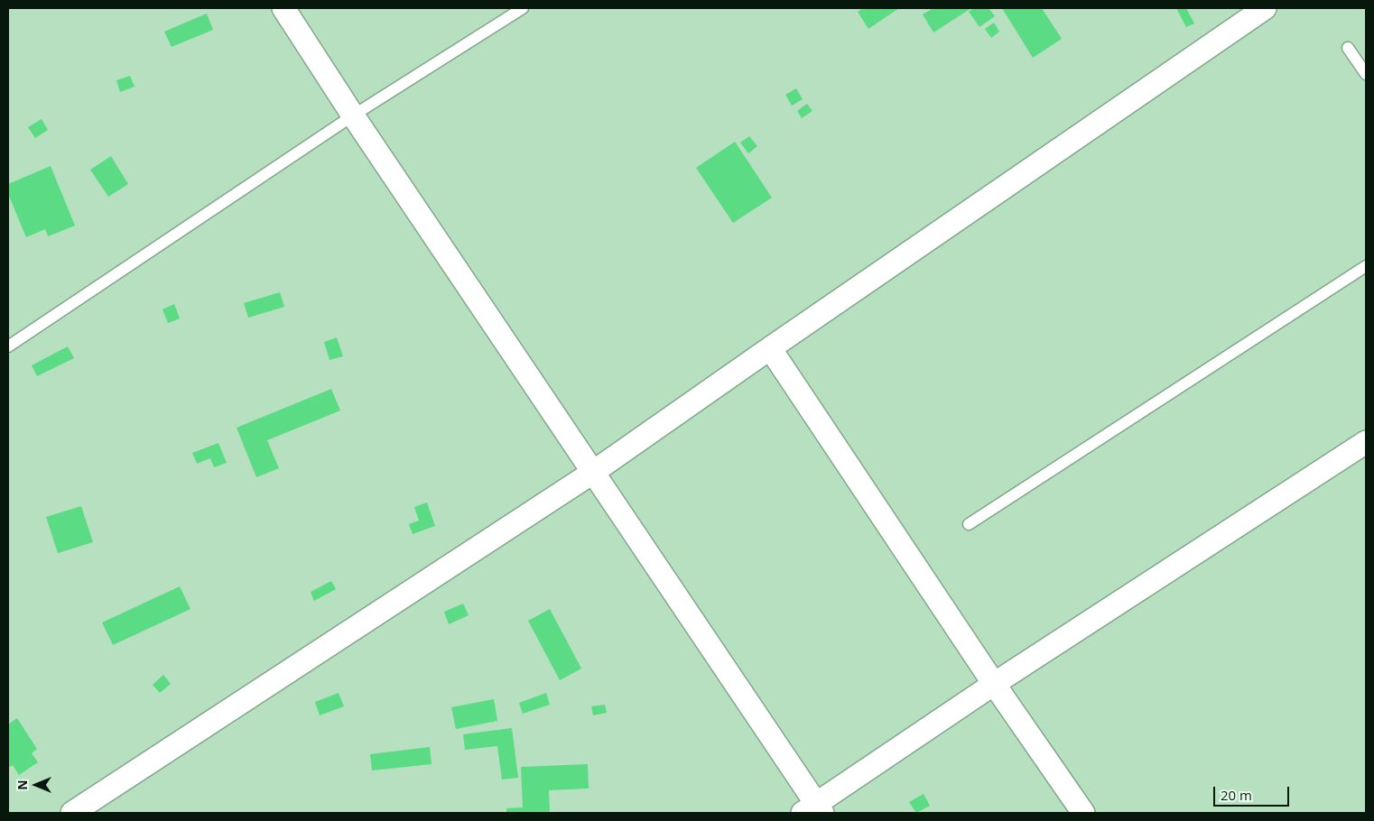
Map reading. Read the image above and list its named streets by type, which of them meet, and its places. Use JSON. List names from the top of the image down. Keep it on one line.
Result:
{"scale_bar":"20 m","north":"left"}
